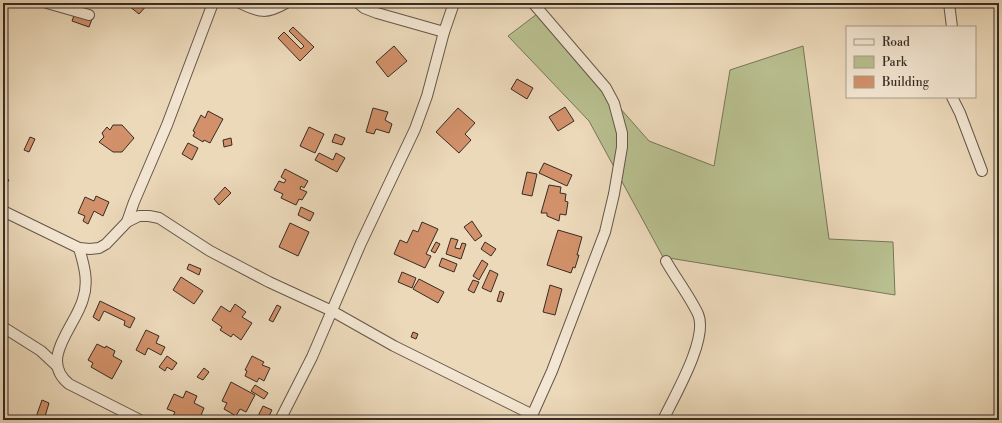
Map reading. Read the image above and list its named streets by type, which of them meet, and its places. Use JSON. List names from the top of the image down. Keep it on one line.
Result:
{"legend":["Road","Park","Building"]}
